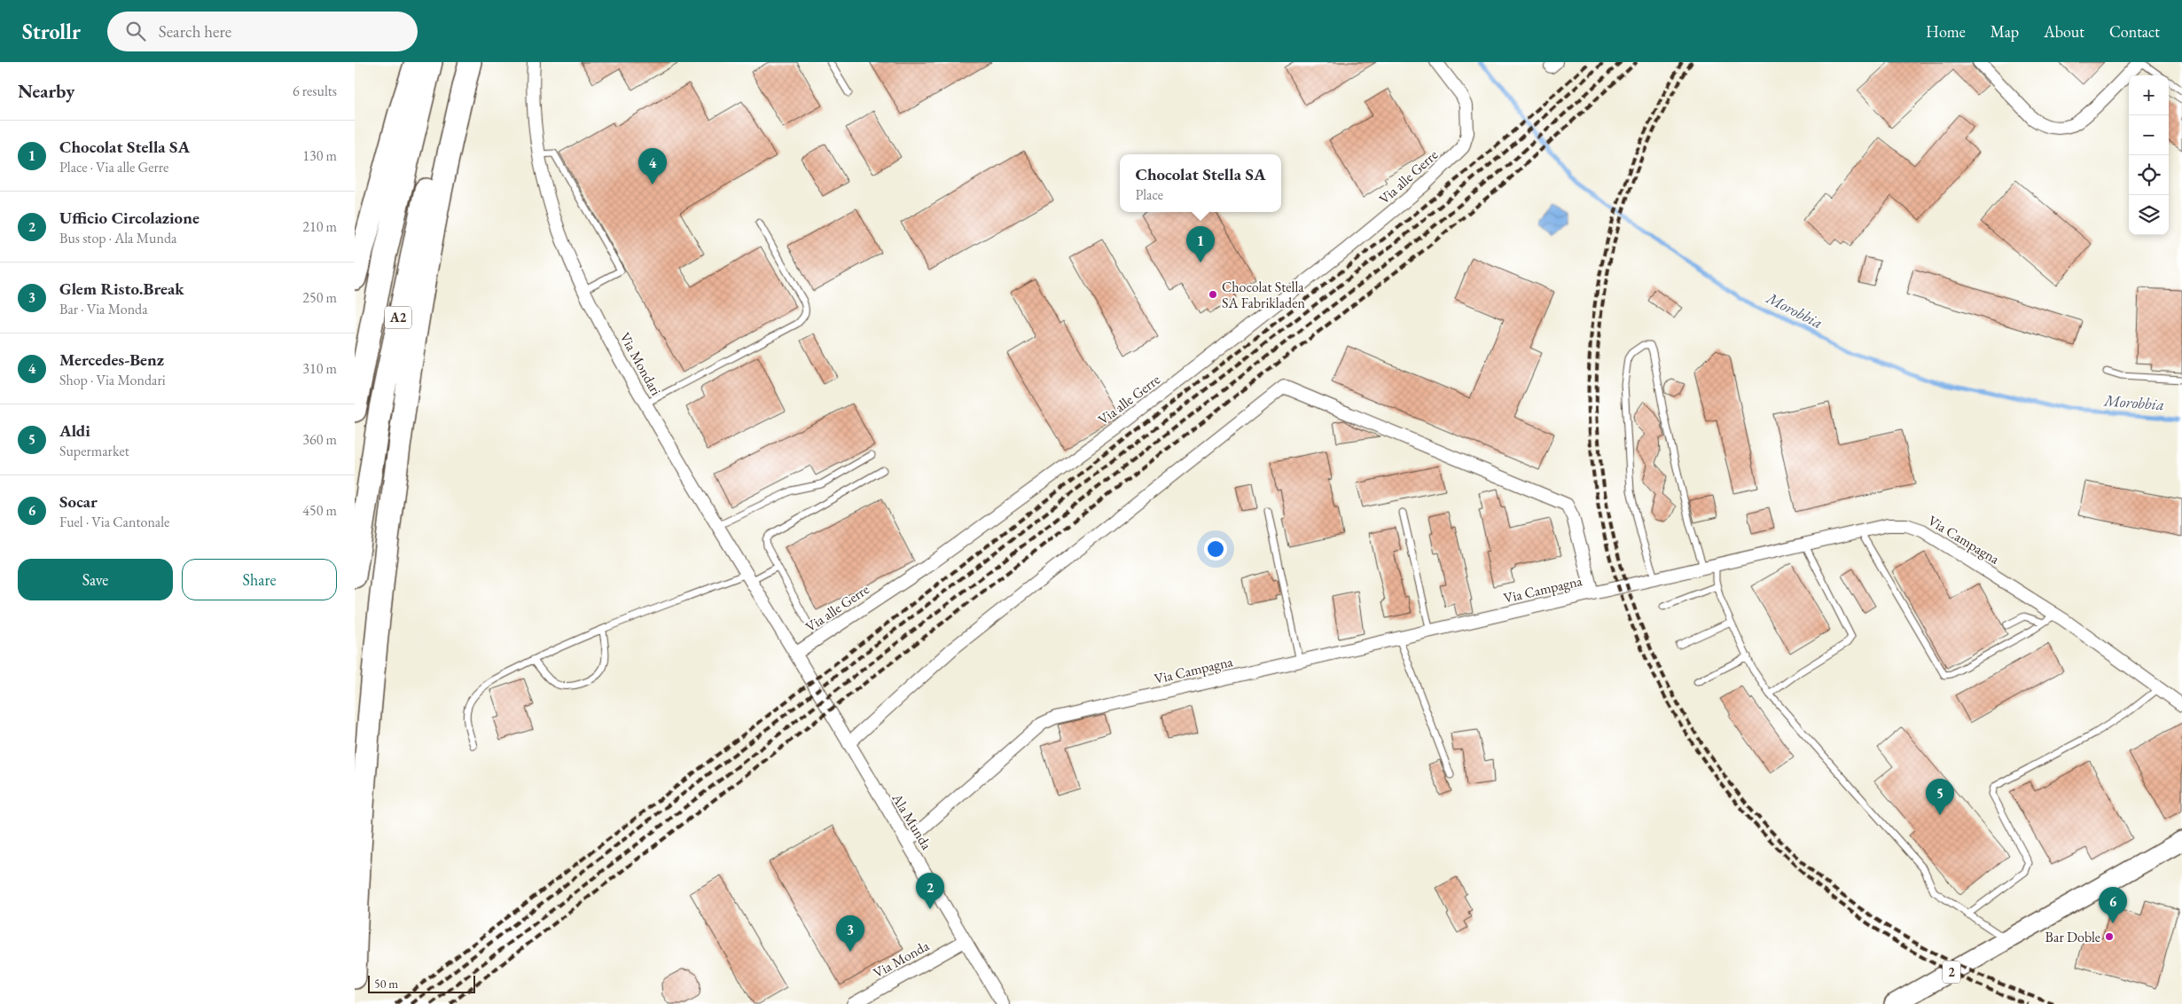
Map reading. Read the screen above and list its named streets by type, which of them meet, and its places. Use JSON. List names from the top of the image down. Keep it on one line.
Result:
{"streets":{"highway":["A2"],"main road":["2"],"street":["Via alle Gerre","Via Mondari","Via Campagna","Ala Munda","Via Monda"]},"crossings":[["Via alle Gerre","Via Mondari"],["Via alle Gerre","Ala Munda"],["Via Mondari","Ala Munda"],["Via Campagna","Ala Munda"],["Ala Munda","Via Monda"]],"water":["Morobbia"],"places":["Chocolat Stella SA Fabrikladen","Bar Doble"],"scale_bar":"50 m","page":{"header":"Strollr","search":"Search here","nav":["Home","Map","About","Contact"],"heading":["Nearby","6 results"],"map_buttons":["+","−"],"list":[{"mark":"1","name":"Chocolat Stella SA","note":"Place · Via alle Gerre","value":"130 m"},{"mark":"2","name":"Ufficio Circolazione","note":"Bus stop · Ala Munda","value":"210 m"},{"mark":"3","name":"Glem Risto.Break","note":"Bar · Via Monda","value":"250 m"},{"mark":"4","name":"Mercedes-Benz","note":"Shop · Via Mondari","value":"310 m"},{"mark":"5","name":"Aldi","note":"Supermarket","value":"360 m"},{"mark":"6","name":"Socar","note":"Fuel · Via Cantonale","value":"450 m"}],"pins":["4","1","5","2","6","3"],"popup":["Chocolat Stella SA","Place"],"buttons":["Save","Share"],"scale":"50 m"}}
